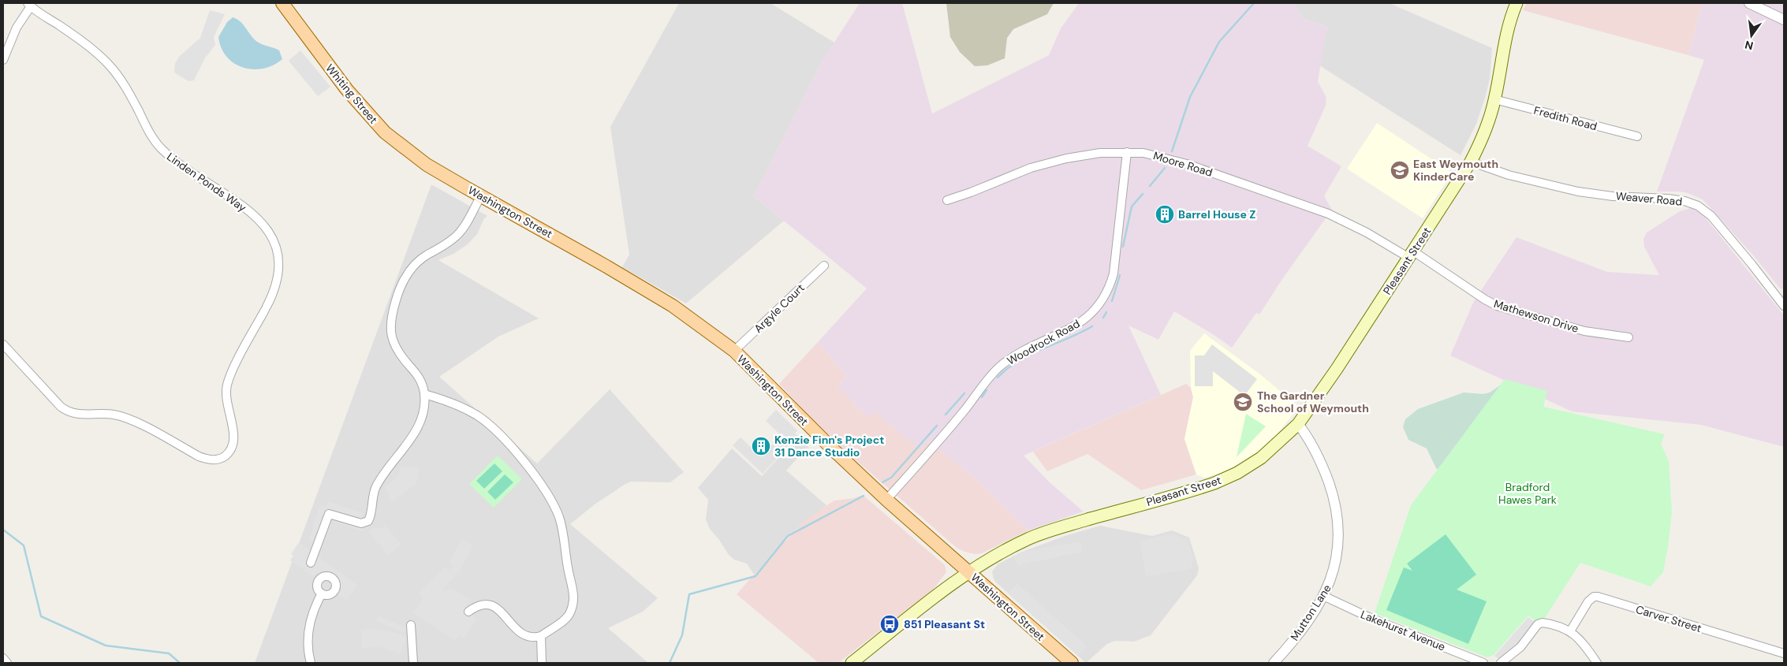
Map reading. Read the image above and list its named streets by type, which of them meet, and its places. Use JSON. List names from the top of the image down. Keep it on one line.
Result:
{"streets":{"main road":["Whiting Street","Washington Street","Pleasant Street"],"street":["Fredith Road","Moore Road","Linden Ponds Way","Weaver Road","Argyle Court","Mathewson Drive","Woodrock Road","Mutton Lane","Carver Street","Lakehurst Avenue"]},"crossings":[["Whiting Street","Washington Street"],["Fredith Road","Pleasant Street"],["Moore Road","Pleasant Street"],["Moore Road","Mathewson Drive"],["Moore Road","Woodrock Road"],["Weaver Road","Pleasant Street"],["Washington Street","Pleasant Street"],["Washington Street","Argyle Court"],["Washington Street","Woodrock Road"],["Pleasant Street","Mathewson Drive"],["Pleasant Street","Mutton Lane"],["Mutton Lane","Lakehurst Avenue"]],"parks":["Bradford Hawes Park"],"places":{"school or university":["East Weymouth KinderCare","The Gardner School of Weymouth"],"building":["Barrel House Z","Kenzie Finn's Project 31 Dance Studio"],"bus stop":["851 Pleasant St"]},"north":"bottom"}
